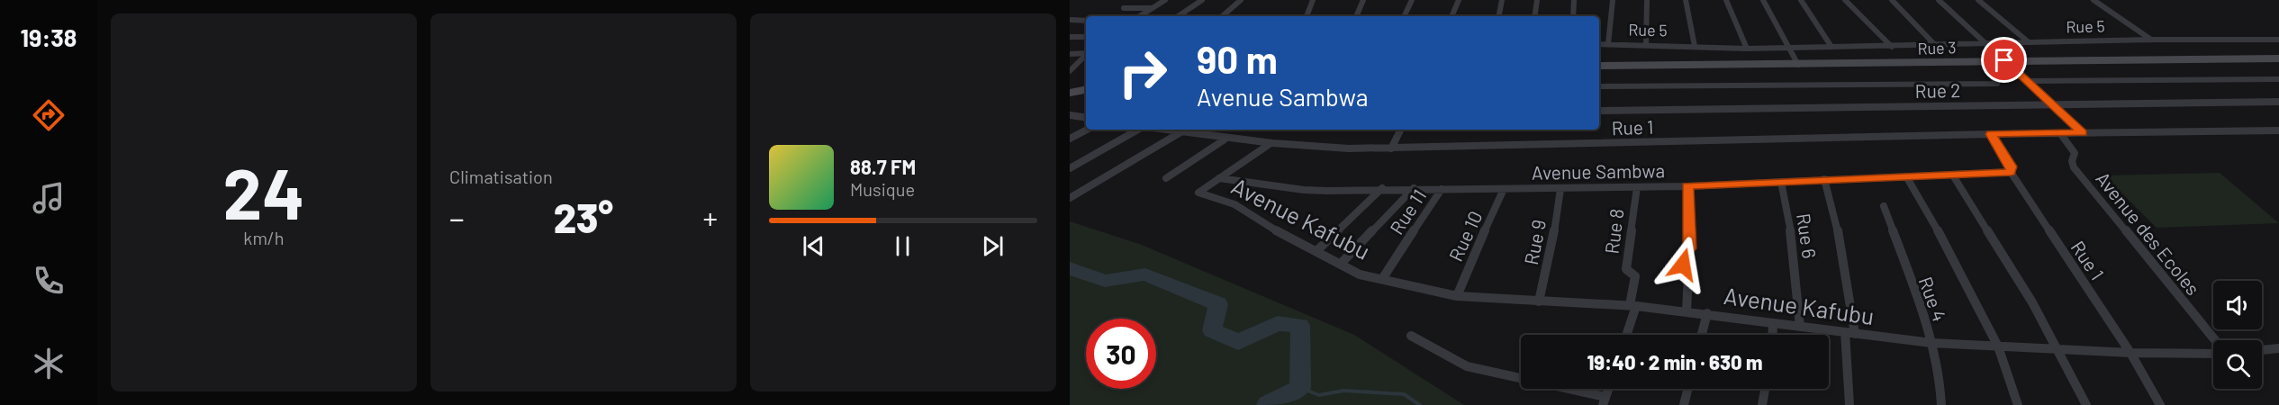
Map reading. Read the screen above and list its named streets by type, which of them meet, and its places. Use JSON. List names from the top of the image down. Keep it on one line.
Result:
{"streets":{"street":["Rue 5","Rue 3","Rue 2","Rue 1","Avenue Sambwa","Rue 11","Avenue Kafubu","Rue 8","Avenue des Ecoles","Rue 10","Rue 6","Rue 9","Rue 4"]},"crossings":[["Rue 1","Avenue Sambwa"],["Rue 1","Avenue Kafubu"],["Rue 1","Avenue des Ecoles"],["Avenue Sambwa","Rue 11"],["Avenue Sambwa","Avenue Kafubu"],["Avenue Sambwa","Rue 8"],["Avenue Sambwa","Rue 10"],["Avenue Sambwa","Rue 6"],["Avenue Sambwa","Rue 9"],["Rue 11","Avenue Kafubu"],["Avenue Kafubu","Rue 8"],["Avenue Kafubu","Rue 10"],["Avenue Kafubu","Rue 6"],["Avenue Kafubu","Rue 9"],["Avenue Kafubu","Rue 4"]],"page":{"tabs":"19:38","tile":[["24","km/h"],"Climatisation"],"turn":["90 m","Avenue Sambwa"],"song":["88.7 FM","Musique"],"heat":["−","23°","+"],"limit":"30","trip":"19:40 · 2 min · 630 m"}}
